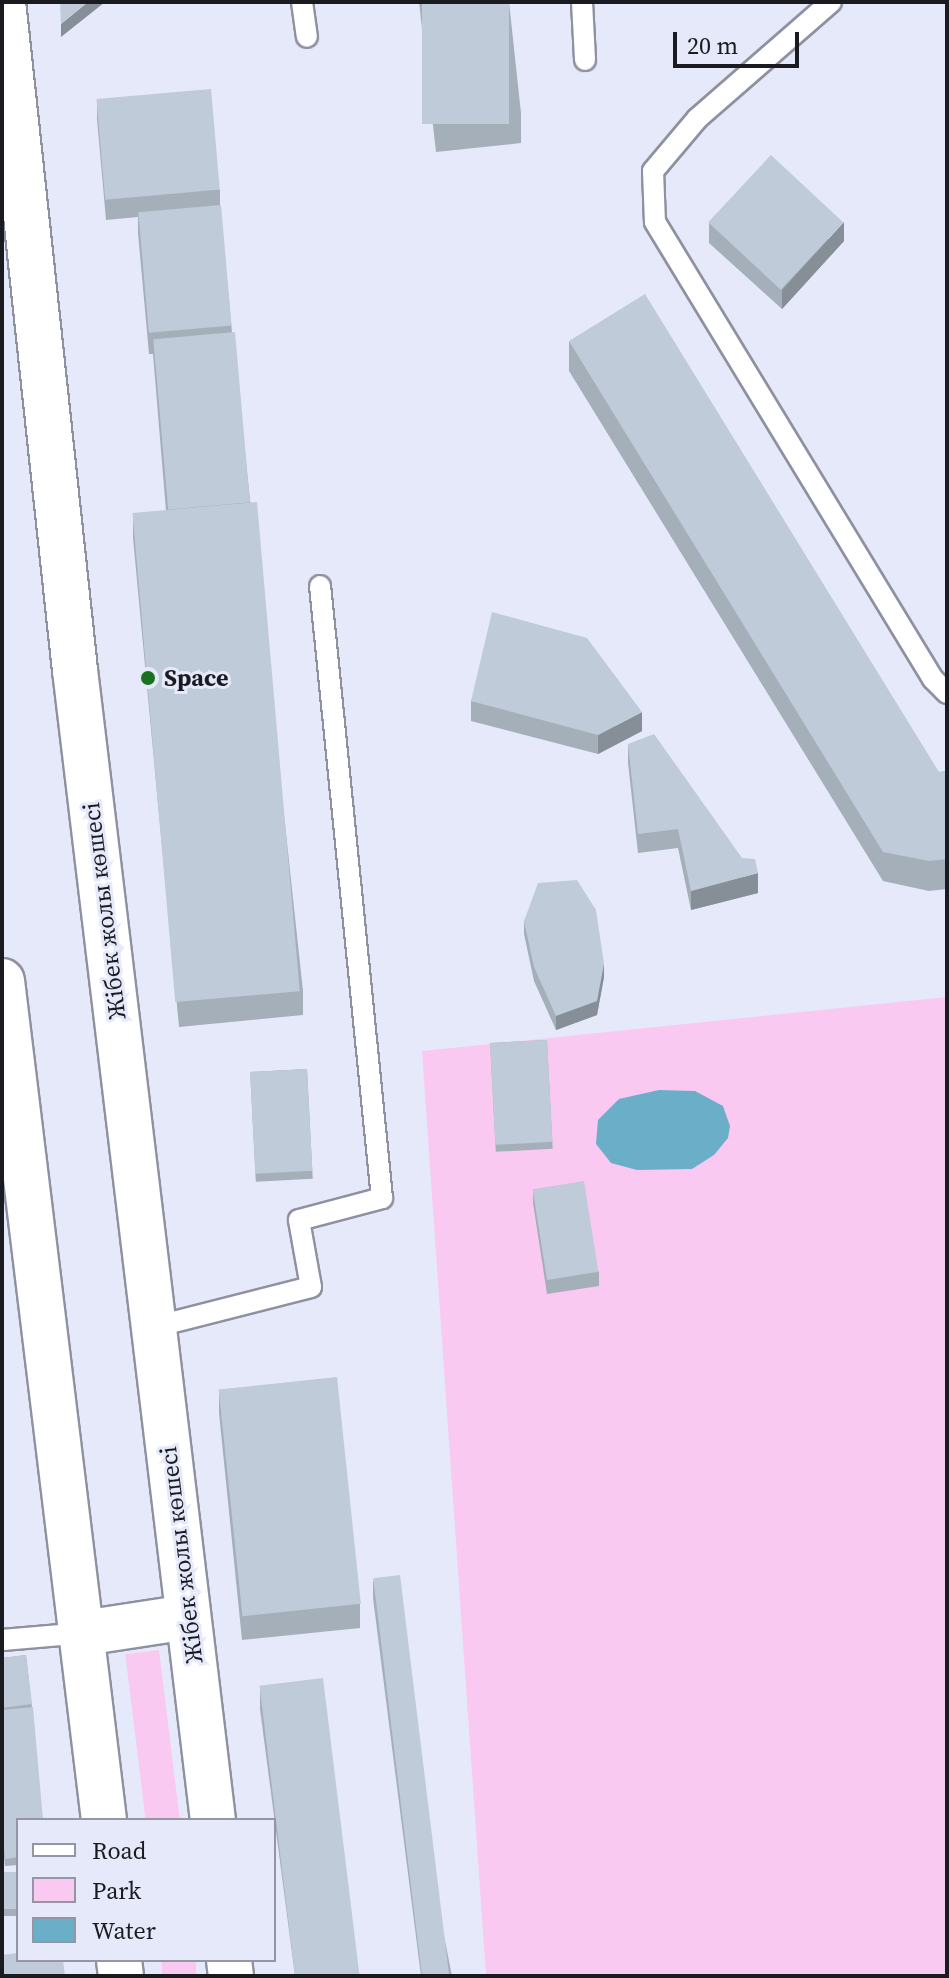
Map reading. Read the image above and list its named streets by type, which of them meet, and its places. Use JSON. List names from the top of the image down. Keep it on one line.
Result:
{"streets":{"main road":["Жібек жолы көшесі"]},"places":["Space"],"legend":["Road","Park","Water"],"scale_bar":"20 m"}
